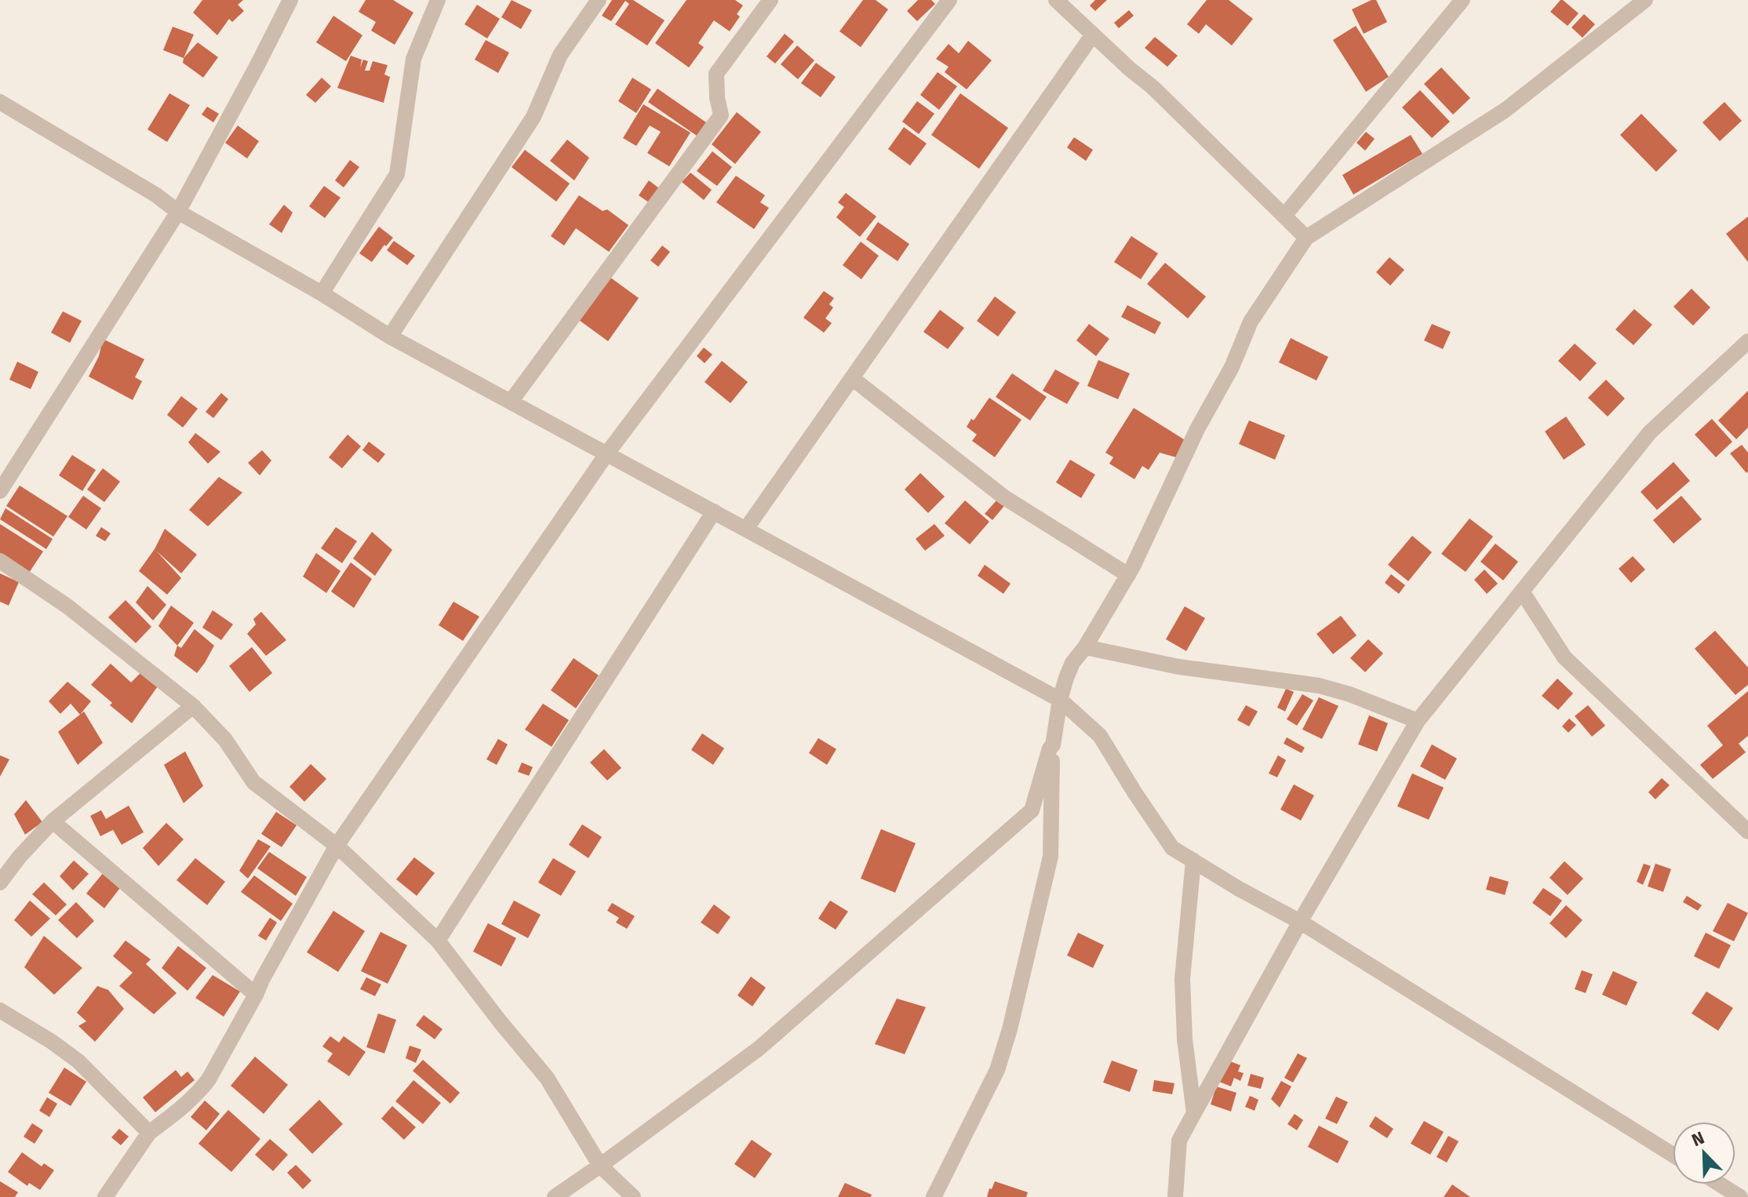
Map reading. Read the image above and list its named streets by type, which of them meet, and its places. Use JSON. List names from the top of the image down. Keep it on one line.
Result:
{"north":"top left"}
